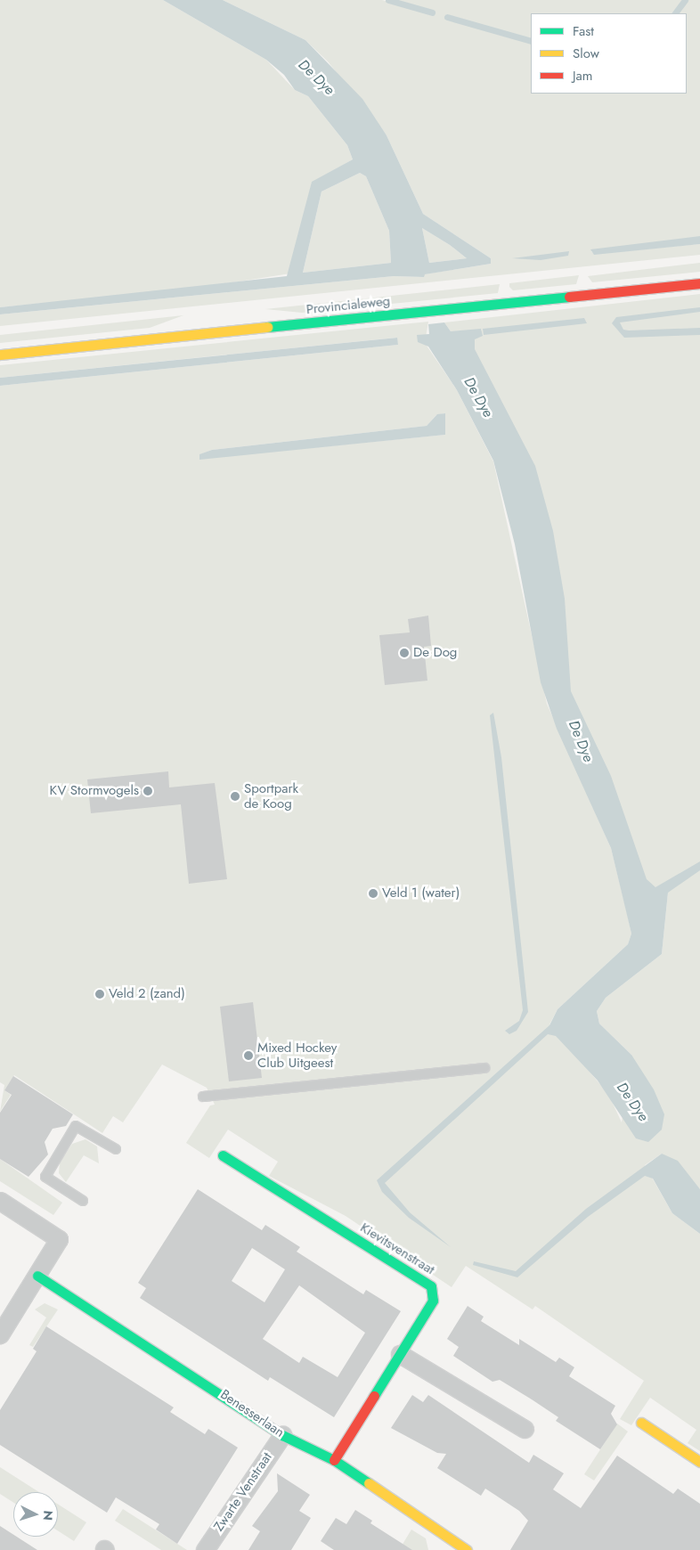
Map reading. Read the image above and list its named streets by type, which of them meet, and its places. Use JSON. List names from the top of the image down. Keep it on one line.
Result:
{"streets":{"street":["Provincialeweg","Kievitsvenstraat","Benesserlaan","Zwarte Venstraat"]},"crossings":[["Kievitsvenstraat","Benesserlaan"],["Benesserlaan","Zwarte Venstraat"]],"water":["De Dye"],"places":["De Dog","KV Stormvogels","Sportpark de Koog","Veld 1 (water)","Veld 2 (zand)","Mixed Hockey Club Uitgeest"],"legend":["Fast","Slow","Jam"],"north":"right"}
